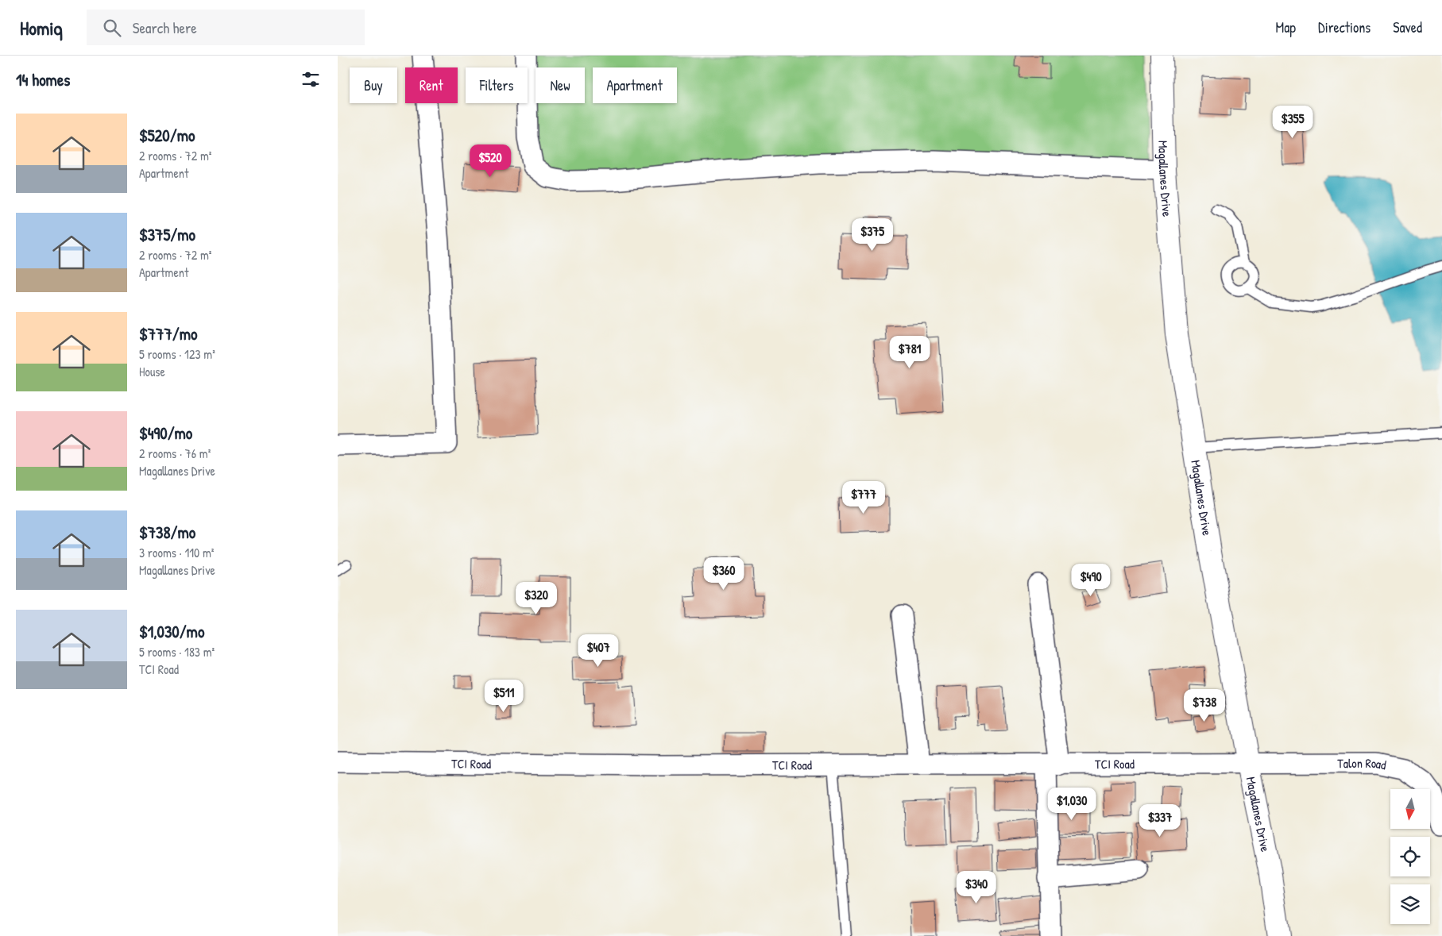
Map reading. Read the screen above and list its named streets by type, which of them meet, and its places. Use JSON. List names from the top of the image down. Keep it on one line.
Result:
{"streets":{"street":["Magallanes Drive","TCI Road","Talon Road"]},"crossings":[["Magallanes Drive","TCI Road"],["Magallanes Drive","Talon Road"],["TCI Road","Talon Road"]],"north":"bottom","page":{"header":"Homiq","search":"Search here","nav":["Map","Directions","Saved"],"heading":"14 homes","chip":["Buy","Rent","Filters","New","Apartment"],"list":[{"name":"$520/mo","note":"2 rooms · 72 m² · Apartment"},{"name":"$375/mo","note":"2 rooms · 72 m² · Apartment"},{"name":"$777/mo","note":"5 rooms · 123 m² · House"},{"name":"$490/mo","note":"2 rooms · 76 m² · Magallanes Drive"},{"name":"$738/mo","note":"3 rooms · 110 m² · Magallanes Drive"},{"name":"$1,030/mo","note":"5 rooms · 183 m² · TCI Road"}],"price":["$355","$520","$375","$781","$777","$360","$490","$320","$407","$511","$738","$1,030","$337","$340"]}}
